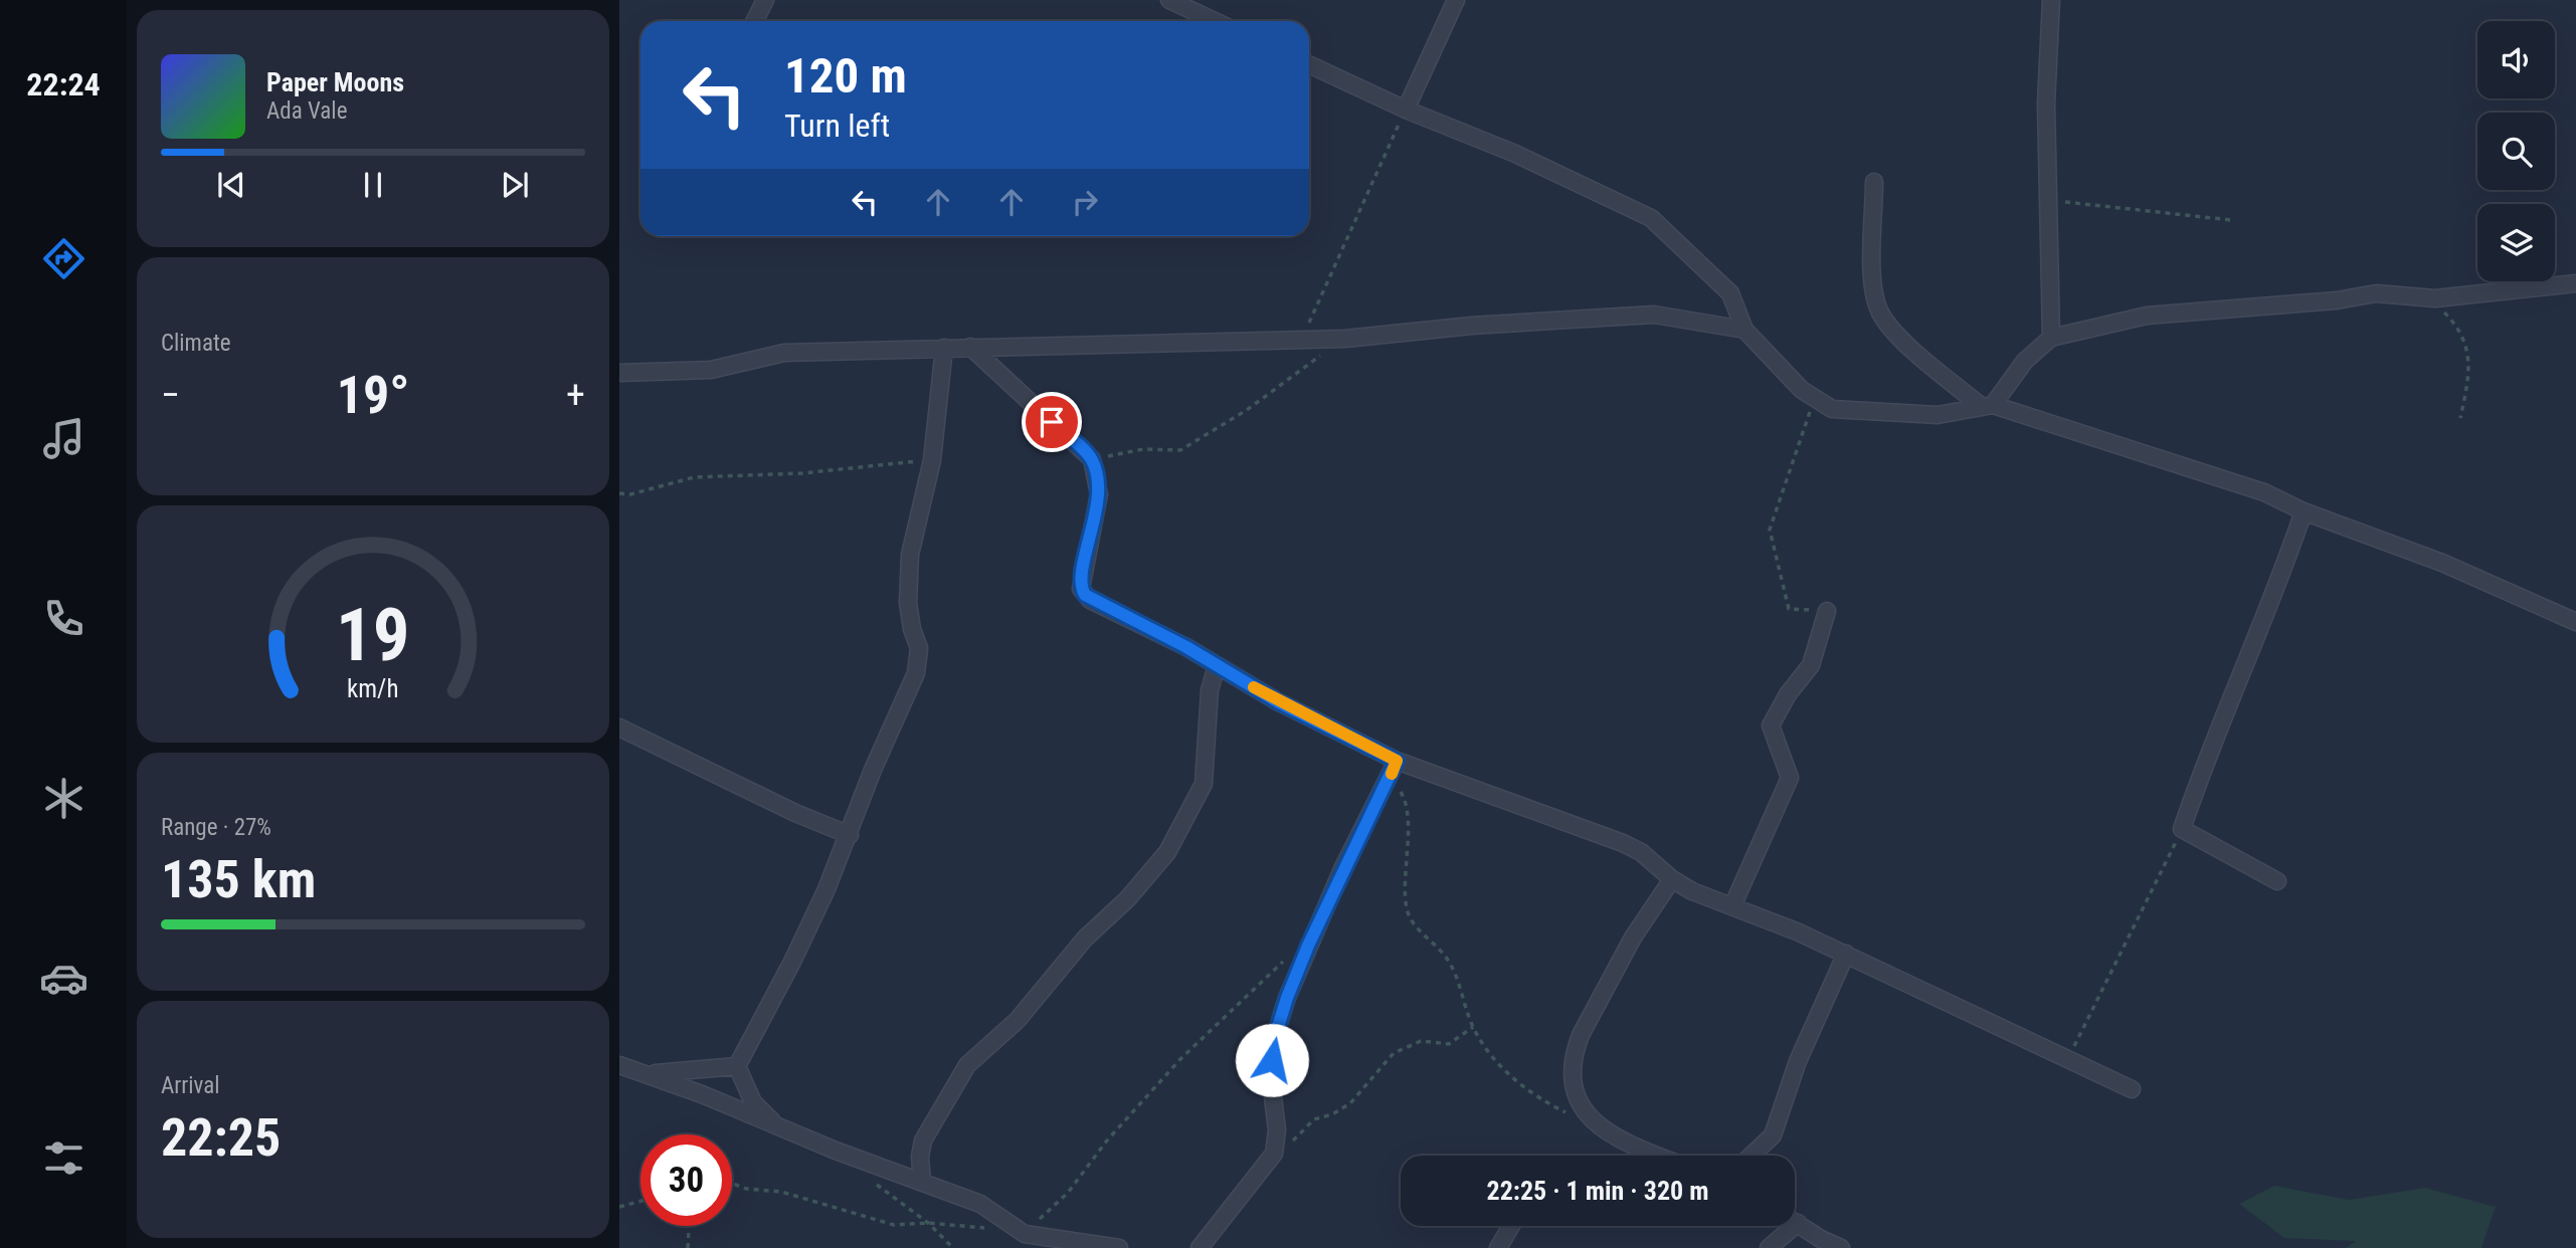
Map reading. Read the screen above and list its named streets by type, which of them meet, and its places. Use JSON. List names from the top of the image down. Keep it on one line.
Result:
{"page":{"tabs":"22:24","turn":["120 m","Turn left"],"song":["Paper Moons","Ada Vale"],"tile":["Climate",["Range · 27%","135 km"],["Arrival","22:25"]],"heat":["−","19°","+"],"limit":"30","trip":"22:25 · 1 min · 320 m","gauge":["19","km/h"]}}
